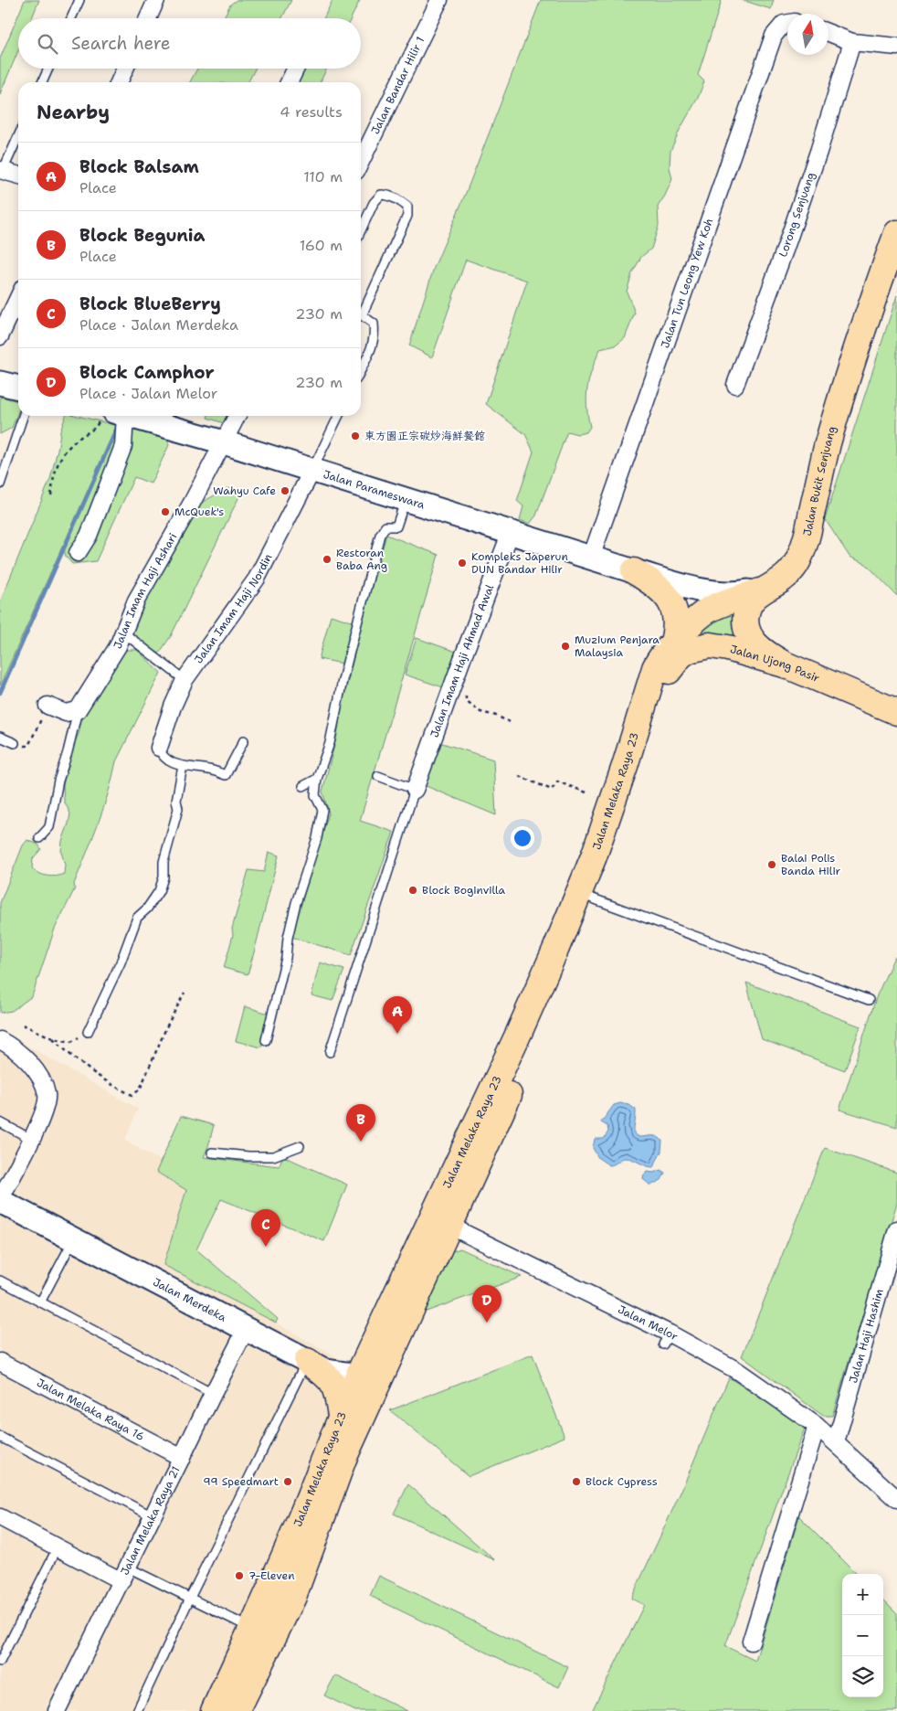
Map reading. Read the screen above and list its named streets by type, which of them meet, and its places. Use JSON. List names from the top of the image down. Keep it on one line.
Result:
{"streets":{"main road":["Jalan Bukit Senjuang","Jalan Parameswara","Jalan Ujong Pasir","Jalan Melaka Raya 23","Jalan Merdeka"],"street":["Jalan Bandar Hilir 1","Lorong Senjuang","Jalan Tun Leong Yew Koh","Jalan Imam Haji Ashari","Jalan Imam Haji Nordin","Jalan Imam Haji Ahmad Awal","Jalan Melor","Jalan Haji Hashim","Jalan Melaka Raya 16","Jalan Melaka Raya 21"]},"crossings":[["Jalan Tun Leong Yew Koh","Jalan Parameswara"],["Jalan Bukit Senjuang","Jalan Parameswara"],["Jalan Bukit Senjuang","Jalan Melaka Raya 23"],["Jalan Parameswara","Jalan Imam Haji Ashari"],["Jalan Parameswara","Jalan Imam Haji Nordin"],["Jalan Parameswara","Jalan Imam Haji Ahmad Awal"],["Jalan Ujong Pasir","Jalan Melaka Raya 23"],["Jalan Melaka Raya 23","Jalan Merdeka"],["Jalan Melaka Raya 23","Jalan Melor"],["Jalan Merdeka","Jalan Melaka Raya 21"],["Jalan Melor","Jalan Haji Hashim"],["Jalan Melaka Raya 16","Jalan Melaka Raya 21"]],"places":["東方園正宗碳炒海鮮餐館","Wahyu Cafe","McQuek's","Restoran Baba Ang","Kompleks Japerun DUN Bandar Hilir","Muzium Penjara Malaysia","Balai Polis Banda Hilir","Block Boginvilla","99 Speedmart","Block Cypress","7-Eleven"],"north":"top","page":{"search":"Search here","heading":["Nearby","4 results"],"list":[{"mark":"A","name":"Block Balsam","note":"Place","value":"110 m"},{"mark":"B","name":"Block Begunia","note":"Place","value":"160 m"},{"mark":"C","name":"Block BlueBerry","note":"Place · Jalan Merdeka","value":"230 m"},{"mark":"D","name":"Block Camphor","note":"Place · Jalan Melor","value":"230 m"}],"pins":["A","B","C","D"],"map_buttons":["+","−"]}}
